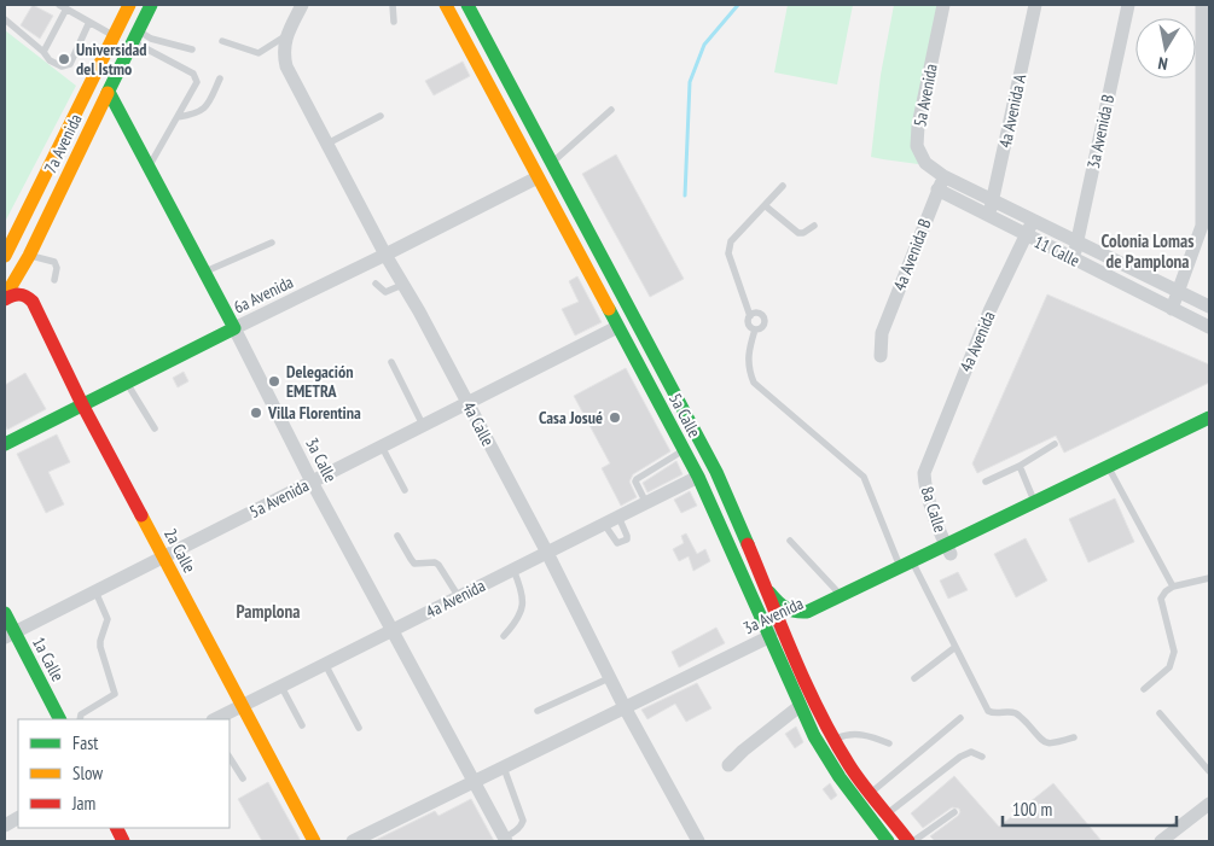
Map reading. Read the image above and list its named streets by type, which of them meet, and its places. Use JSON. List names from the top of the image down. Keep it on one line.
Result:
{"streets":{"main road":["7a Avenida","6a Avenida","5a Calle","3a Calle","2a Calle","3a Avenida","1a Calle"],"street":["5a Avenida","4a Avenida A","3a Avenida B","11 Calle","4a Avenida B","4a Avenida","4a Calle","8a Calle"]},"crossings":[["5a Avenida","11 Calle"],["5a Avenida","4a Avenida B"],["5a Avenida","5a Calle"],["5a Avenida","4a Calle"],["5a Avenida","3a Calle"],["5a Avenida","2a Calle"],["5a Avenida","1a Calle"],["4a Avenida A","11 Calle"],["3a Avenida B","11 Calle"],["7a Avenida","3a Calle"],["7a Avenida","2a Calle"],["11 Calle","4a Avenida B"],["11 Calle","4a Avenida"],["6a Avenida","5a Calle"],["6a Avenida","4a Calle"],["6a Avenida","3a Calle"],["6a Avenida","2a Calle"],["4a Avenida","5a Calle"],["4a Avenida","4a Calle"],["4a Avenida","3a Calle"],["4a Avenida","8a Calle"],["4a Avenida","2a Calle"],["5a Calle","3a Avenida"],["4a Calle","3a Avenida"],["3a Calle","3a Avenida"],["8a Calle","3a Avenida"]],"districts":["Colonia Lomas de Pamplona","Pamplona"],"places":["Universidad del Istmo","Delegación EMETRA","Villa Florentina","Casa Josué"],"legend":["Fast","Slow","Jam"],"scale_bar":"100 m","north":"bottom"}
